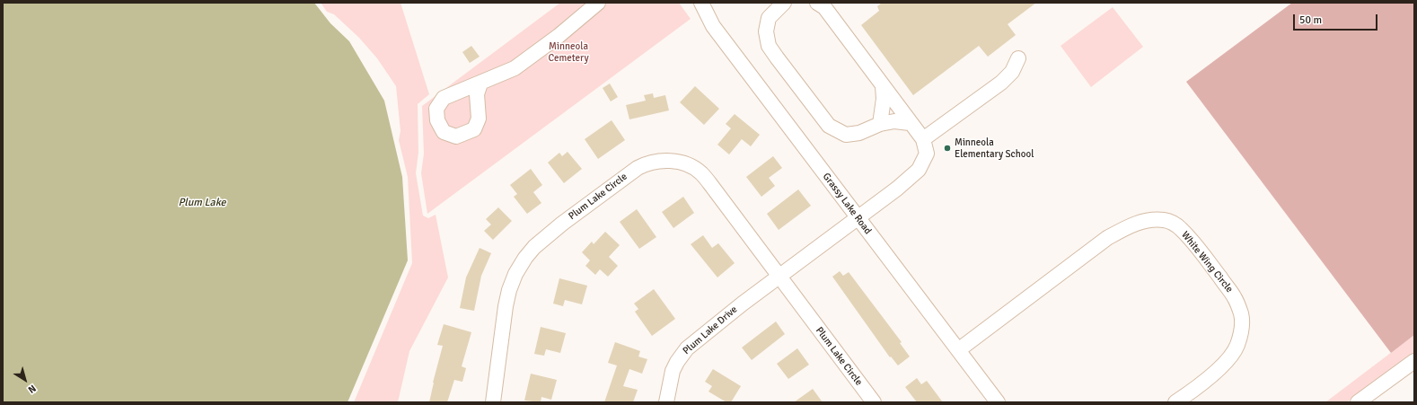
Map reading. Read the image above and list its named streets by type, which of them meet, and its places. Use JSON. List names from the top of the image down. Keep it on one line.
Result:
{"streets":{"street":["Plum Lake Circle","Grassy Lake Road","White Wing Circle","Plum Lake Drive"]},"crossings":[["Plum Lake Circle","Plum Lake Drive"],["Grassy Lake Road","White Wing Circle"]],"water":["Plum Lake"],"parks":["Minneola Cemetery"],"places":["Minneola Elementary School"],"scale_bar":"50 m","north":"bottom right"}
